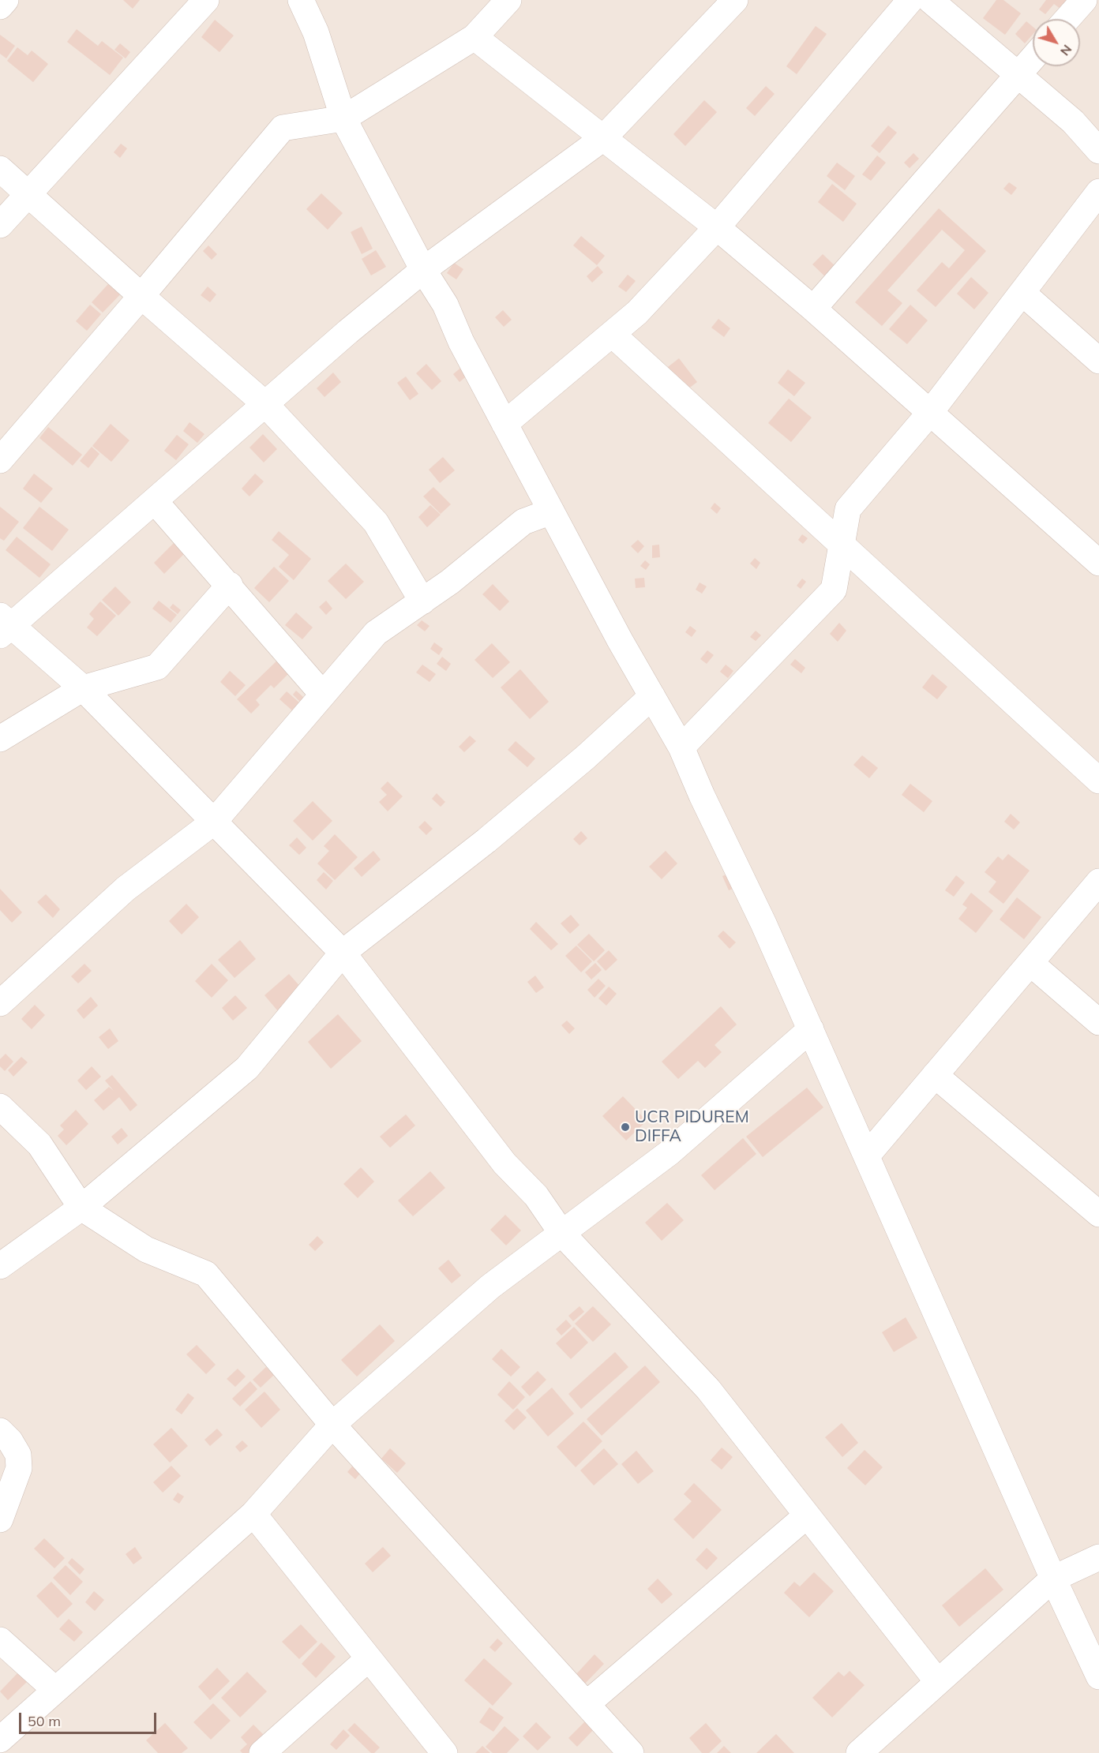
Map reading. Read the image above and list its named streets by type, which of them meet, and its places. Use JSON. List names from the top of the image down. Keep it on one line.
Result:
{"places":["UCR PIDUREM DIFFA"],"scale_bar":"50 m","north":"bottom right"}
